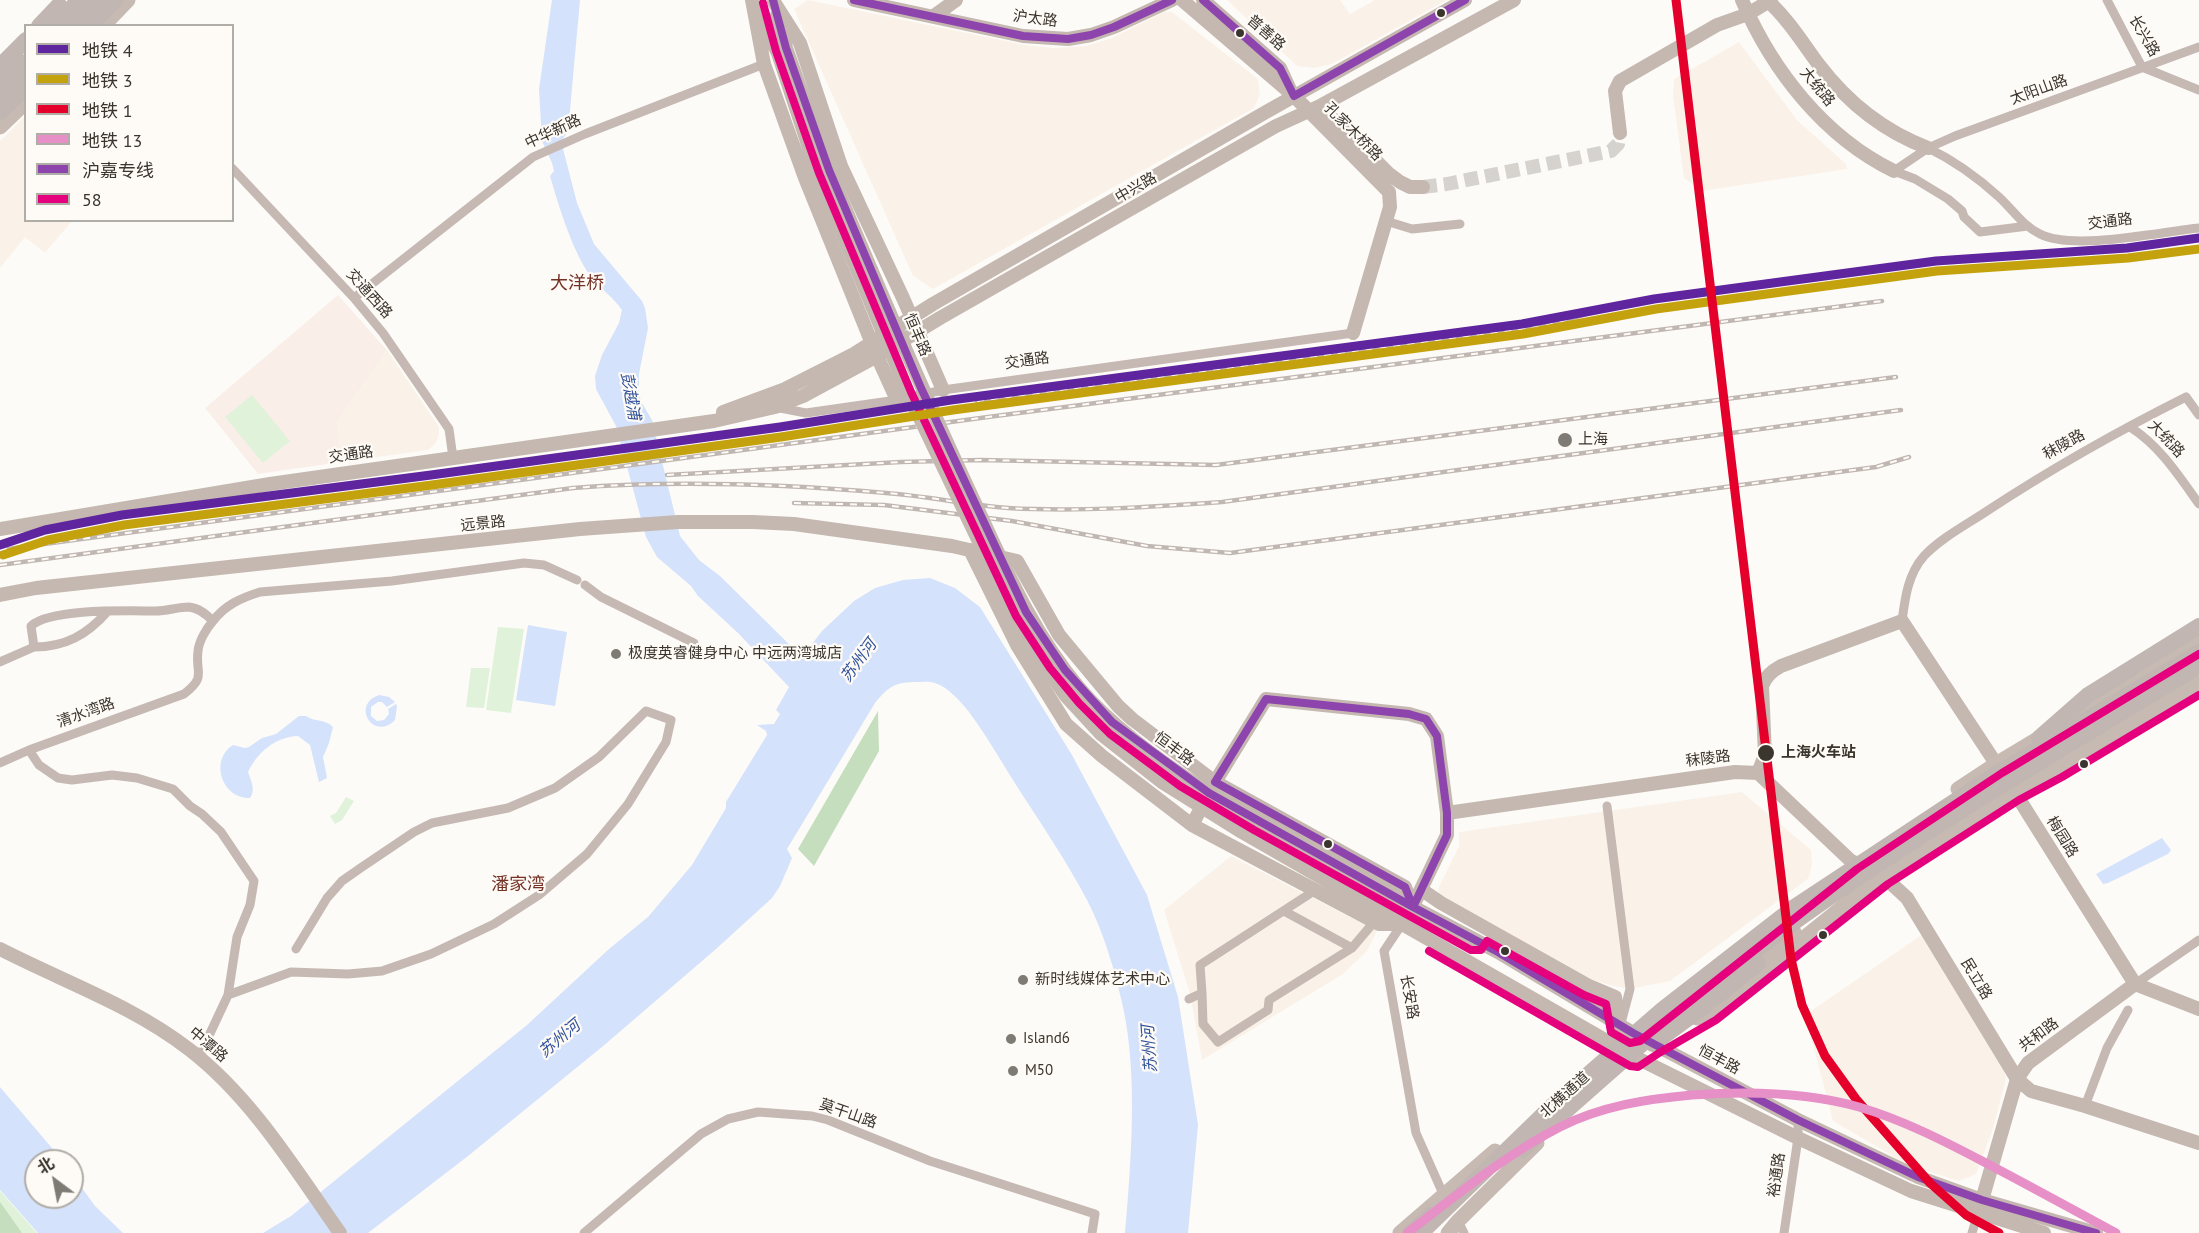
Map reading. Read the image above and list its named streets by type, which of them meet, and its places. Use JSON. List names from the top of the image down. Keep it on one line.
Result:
{"streets":{"highway":["北横通道"],"main road":["沪太路","普善路","大统路","孔家木桥路","中兴路","交通路","恒丰路","秣陵路","远景路","梅园路","民立路","长安路","共和路","中潭路"],"street":["长兴路","太阳山路","中华新路","交通西路","清水湾路","莫干山路","裕通路"]},"crossings":[["普善路","孔家木桥路"],["普善路","中兴路"],["长兴路","太阳山路"],["大统路","太阳山路"],["大统路","秣陵路"],["中华新路","交通西路"],["中华新路","恒丰路"],["孔家木桥路","中兴路"],["中兴路","交通路"],["中兴路","恒丰路"],["交通路","交通西路"],["交通路","恒丰路"],["恒丰路","远景路"],["恒丰路","长安路"],["恒丰路","共和路"],["恒丰路","裕通路"],["秣陵路","梅园路"],["秣陵路","民立路"],["秣陵路","长安路"],["远景路","长安路"],["梅园路","共和路"],["民立路","共和路"]],"districts":["大洋桥","潘家湾"],"water":["彭越浦","苏州河"],"places":["上海","极度英睿健身中心 中远两湾城店","上海火车站","新时线媒体艺术中心","Island6","M50"],"lines":["metro line 1","transit line 沪嘉专线","transit line 58","metro line 4","metro line 3","metro line 13"],"legend":["地铁 4","地铁 3","地铁 1","地铁 13","沪嘉专线","58"],"north":"top left"}
